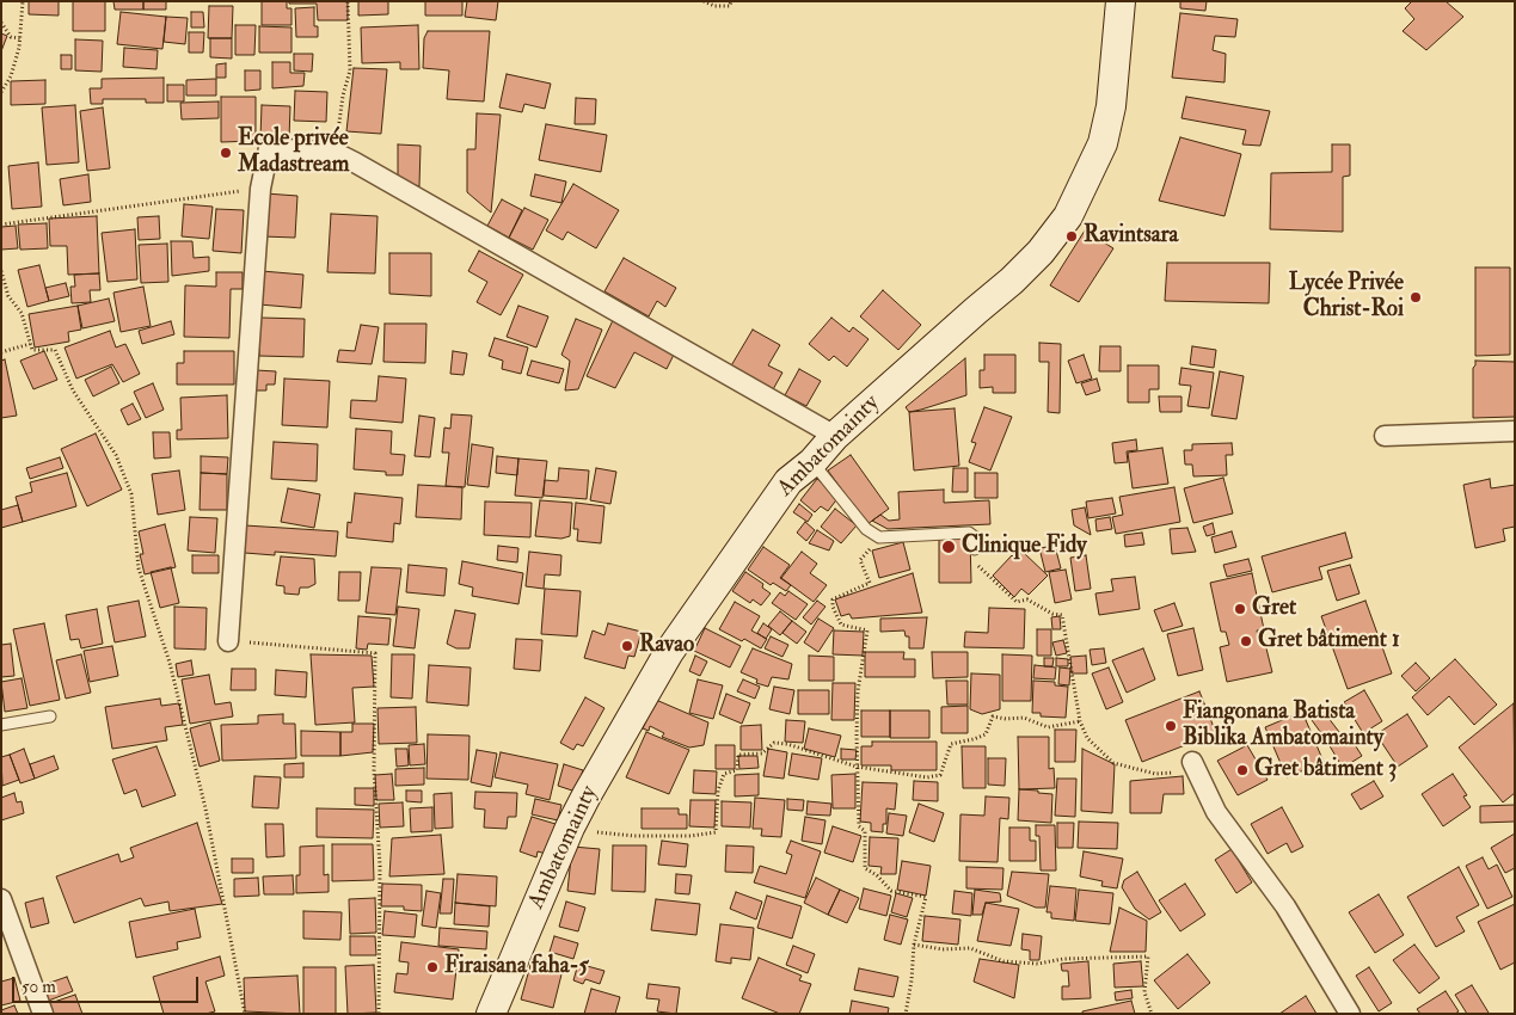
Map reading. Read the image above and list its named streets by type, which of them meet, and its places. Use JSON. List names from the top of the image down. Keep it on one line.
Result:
{"streets":{"main road":["Ambatomainty"]},"places":["Ecole privée Madastream","Ravintsara","Lycée Privée Christ-Roi","Clinique Fidy","Gret","Gret bâtiment 1","Ravao","Fiangonana Batista Biblika Ambatomainty","Gret bâtiment 3","Firaisana faha-5"],"scale_bar":"50 m"}
